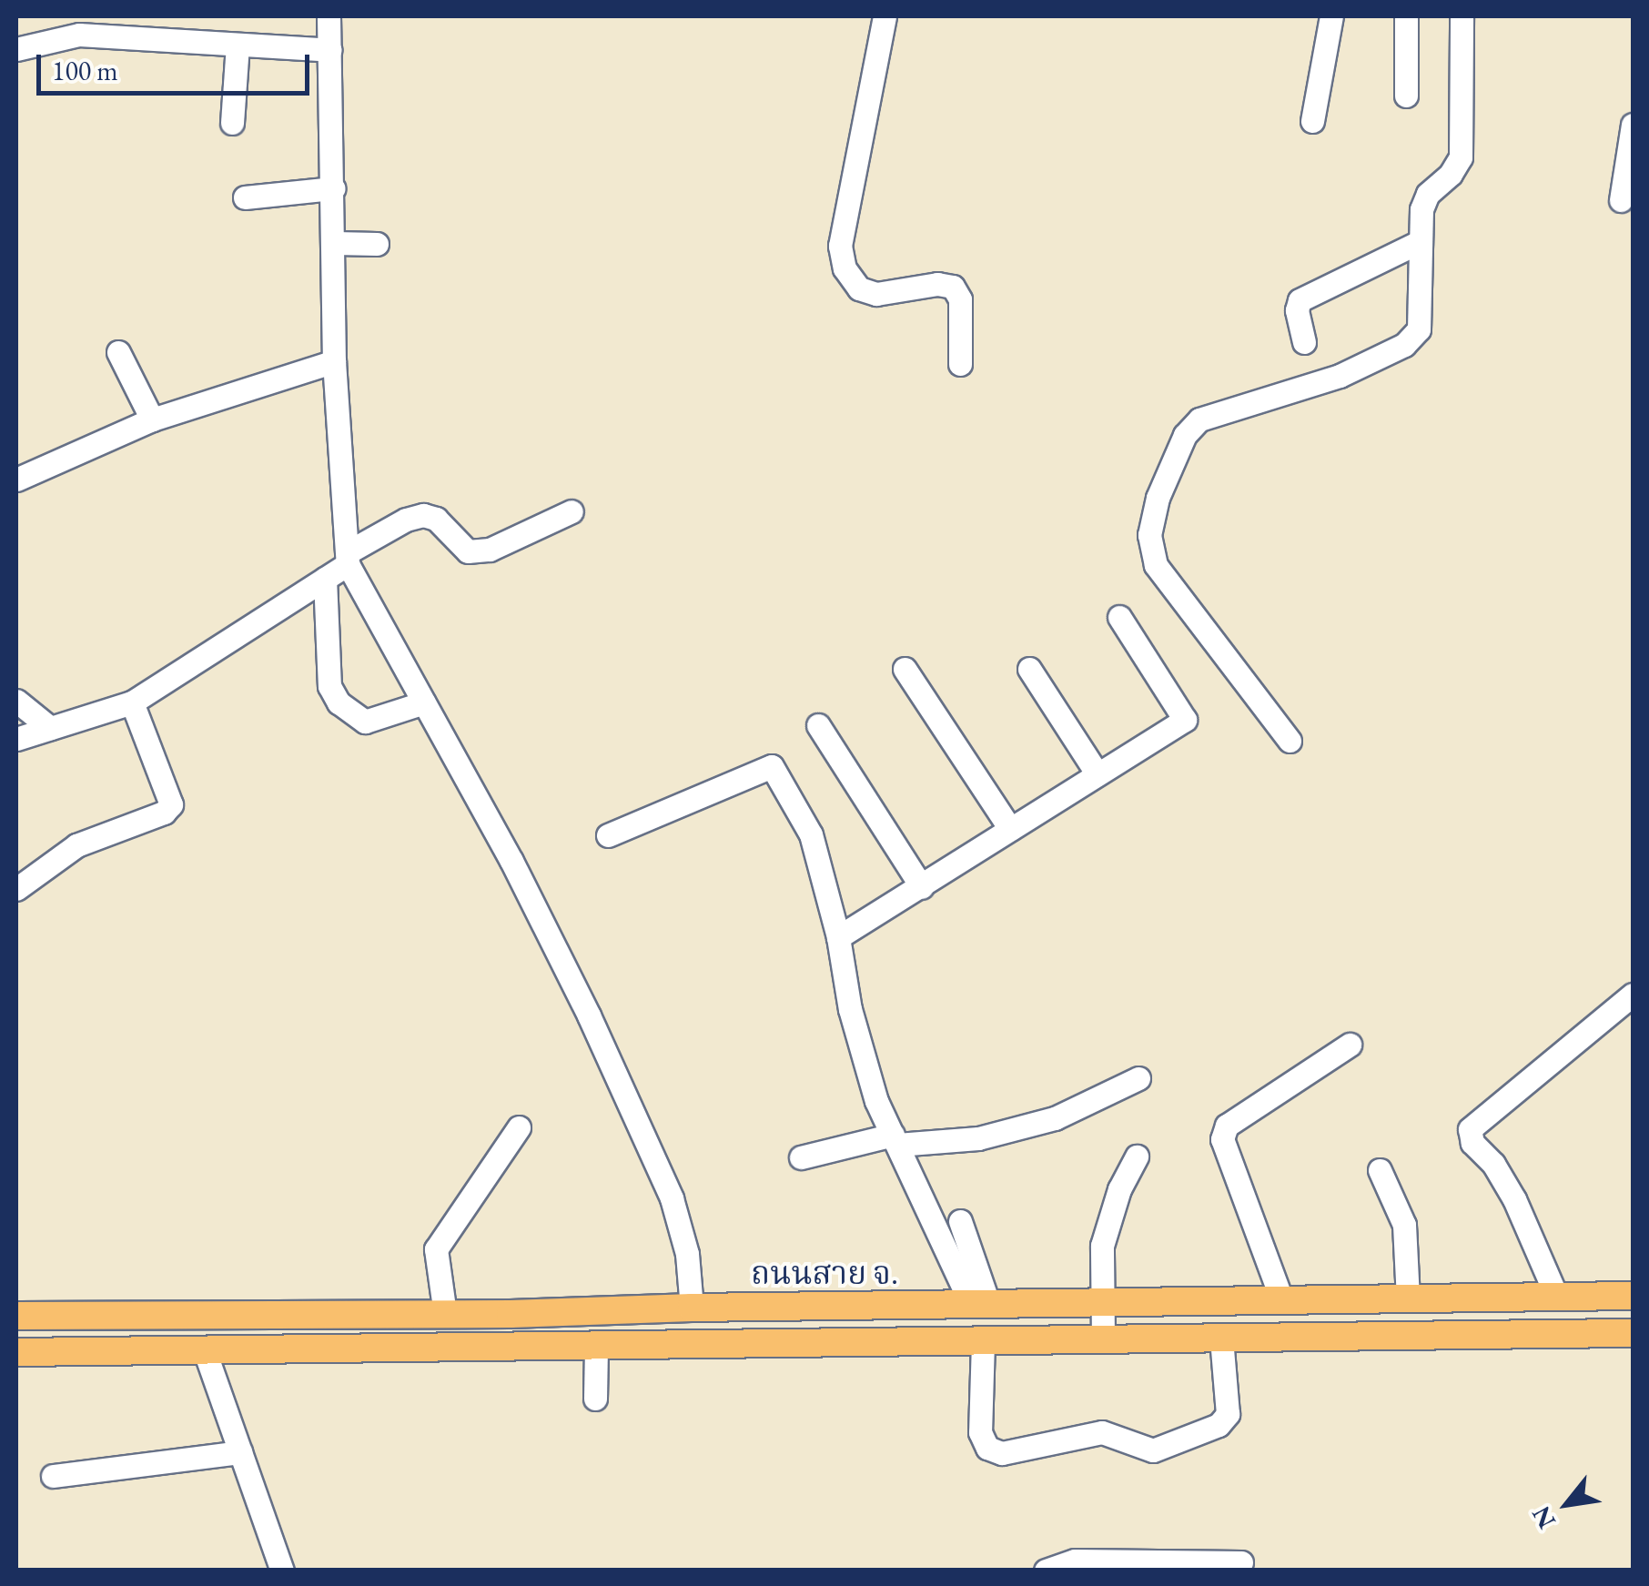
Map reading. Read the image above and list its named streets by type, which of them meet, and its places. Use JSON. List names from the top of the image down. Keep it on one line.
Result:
{"streets":{"main road":["ถนนสาย จ."]},"scale_bar":"100 m","north":"bottom left"}
